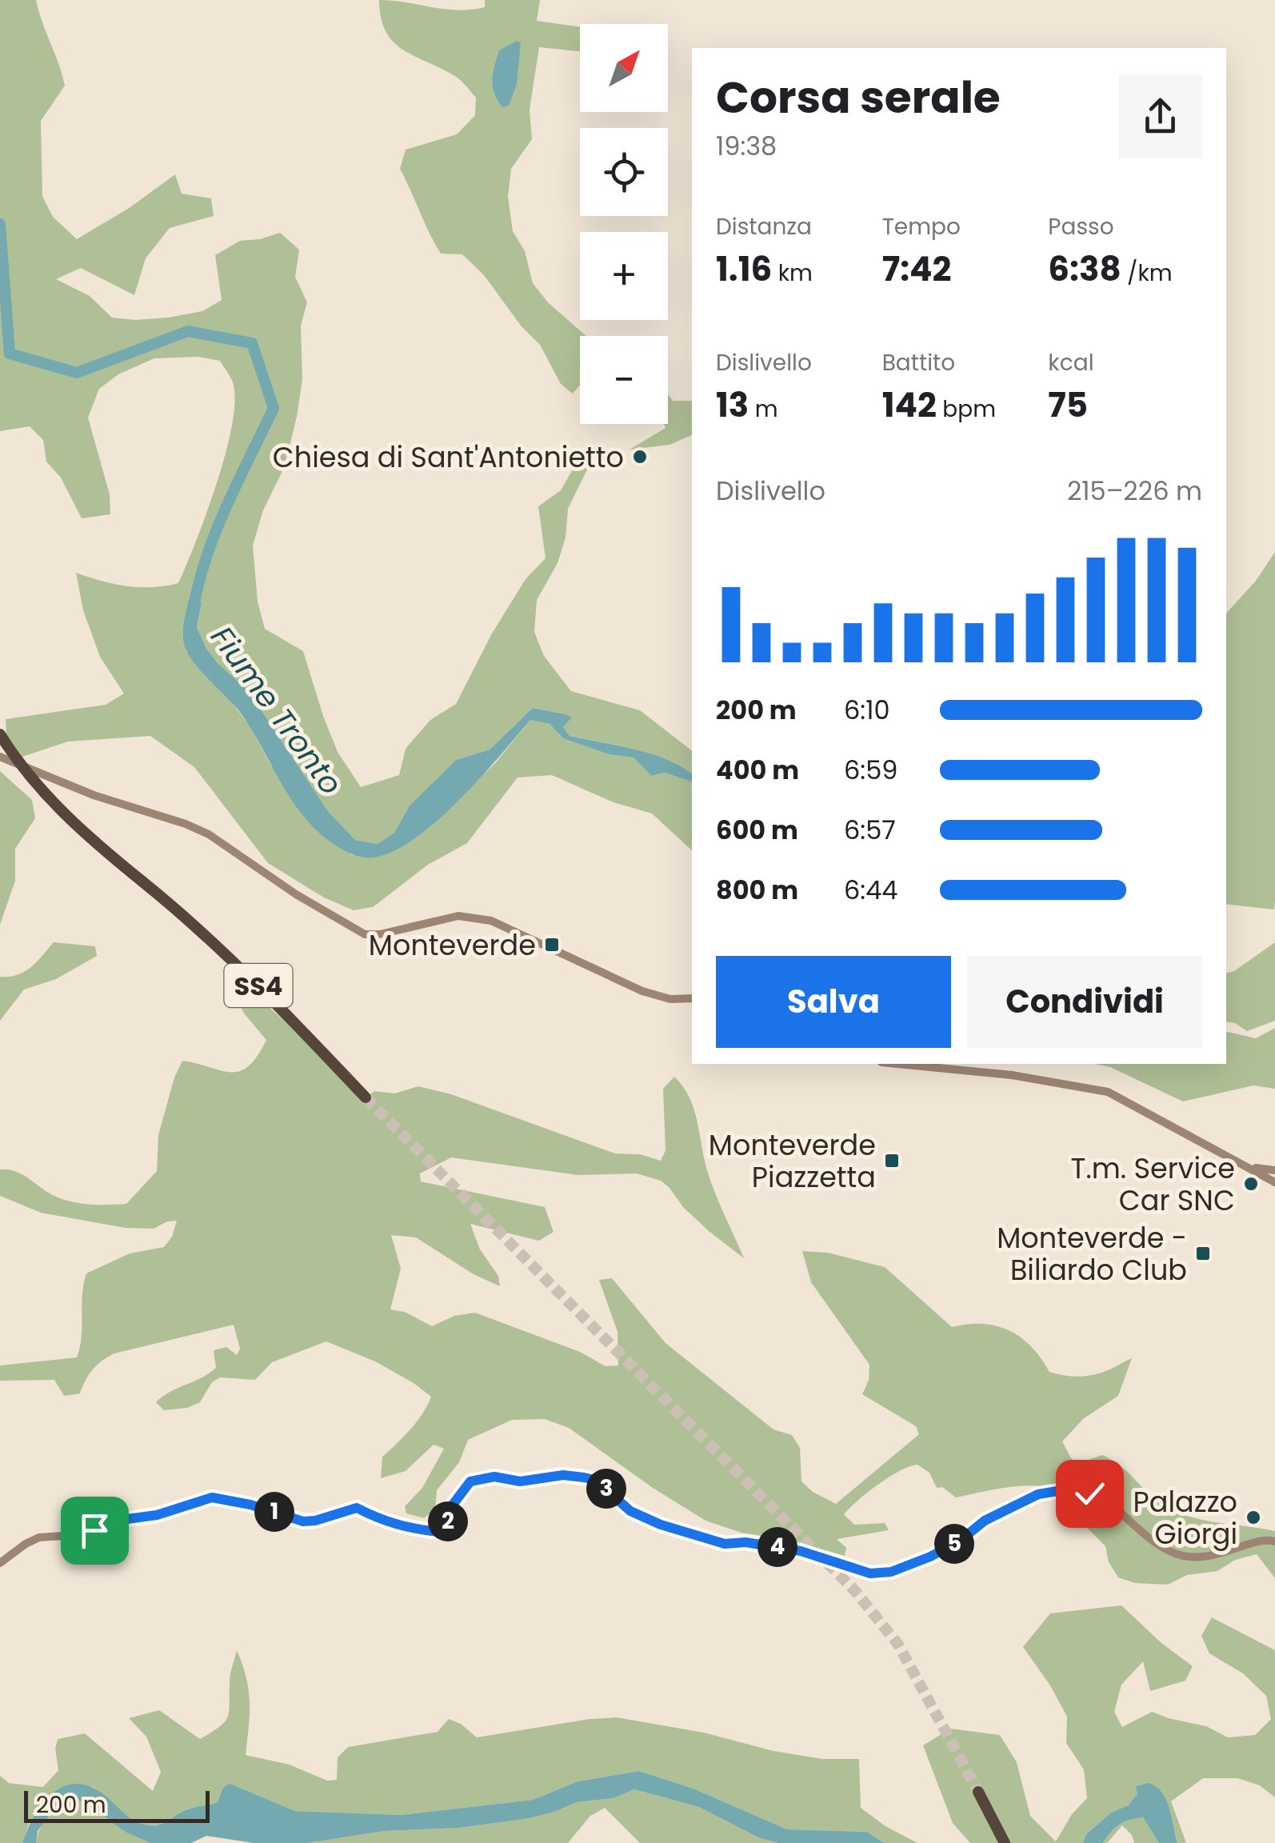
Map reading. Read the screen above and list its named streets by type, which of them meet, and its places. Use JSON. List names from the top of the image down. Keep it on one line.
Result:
{"streets":{"highway":["SS4"]},"water":["Fiume Tronto"],"places":{"other":["Chiesa di Sant'Antonietto","T.m. Service Car SNC","Palazzo Giorgi"],"transit":["Monteverde","Monteverde Piazzetta","Monteverde - Biliardo Club"]},"scale_bar":"200 m","north":"top right","page":{"map_buttons":["+","−"],"heading":["Corsa serale","19:38"],"stats":[["Distanza","1.16 km"],["Tempo","7:42"],["Passo","6:38 /km"],["Dislivello","13 m"],["Battito","142 bpm"],["kcal","75"]],"chart":["Dislivello","215–226 m"],"list":[{"name":"200 m","note":"6:10"},{"name":"400 m","note":"6:59"},{"name":"600 m","note":"6:57"},{"name":"800 m","note":"6:44"}],"buttons":["Salva","Condividi"],"pins":["3","1","2","5","4"],"scale":"200 m"}}
